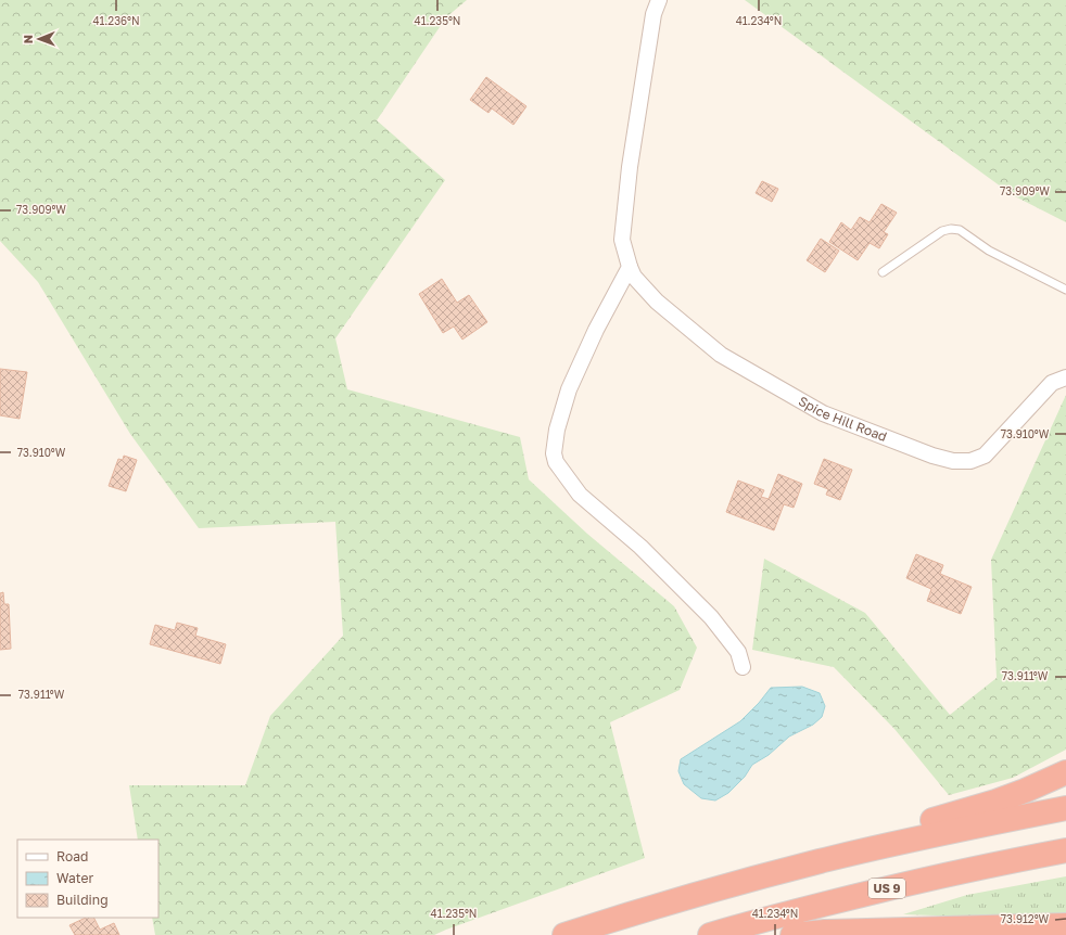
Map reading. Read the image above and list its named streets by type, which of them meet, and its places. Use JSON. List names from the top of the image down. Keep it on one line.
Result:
{"streets":{"highway":["US 9"],"street":["Spice Hill Road"]},"legend":["Road","Water","Building"],"north":"left","coordinates":["41.236°N","41.235°N","41.234°N","73.909°W","73.910°W","73.911°W","73.912°W"]}
